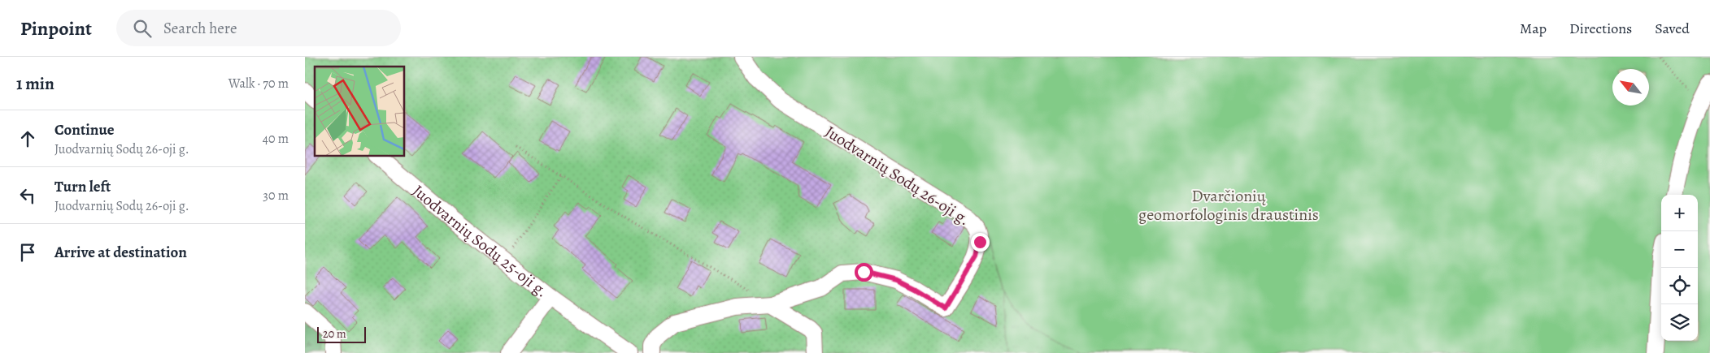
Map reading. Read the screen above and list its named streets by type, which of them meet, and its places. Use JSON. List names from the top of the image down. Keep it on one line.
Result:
{"streets":{"street":["Juodvarnių Sodų 26-oji g.","Juodvarnių Sodų 25-oji g."]},"parks":["Dvarčionių geomorfologinis draustinis"],"scale_bar":"20 m","north":"top left","page":{"header":"Pinpoint","search":"Search here","nav":["Map","Directions","Saved"],"heading":["1 min","Walk · 70 m"],"list":[["Continue","Juodvarnių Sodų 26-oji g.","40 m"],["Turn left","Juodvarnių Sodų 26-oji g.","30 m"],"Arrive at destination"],"map_buttons":["+","−"],"scale":"20 m"}}
